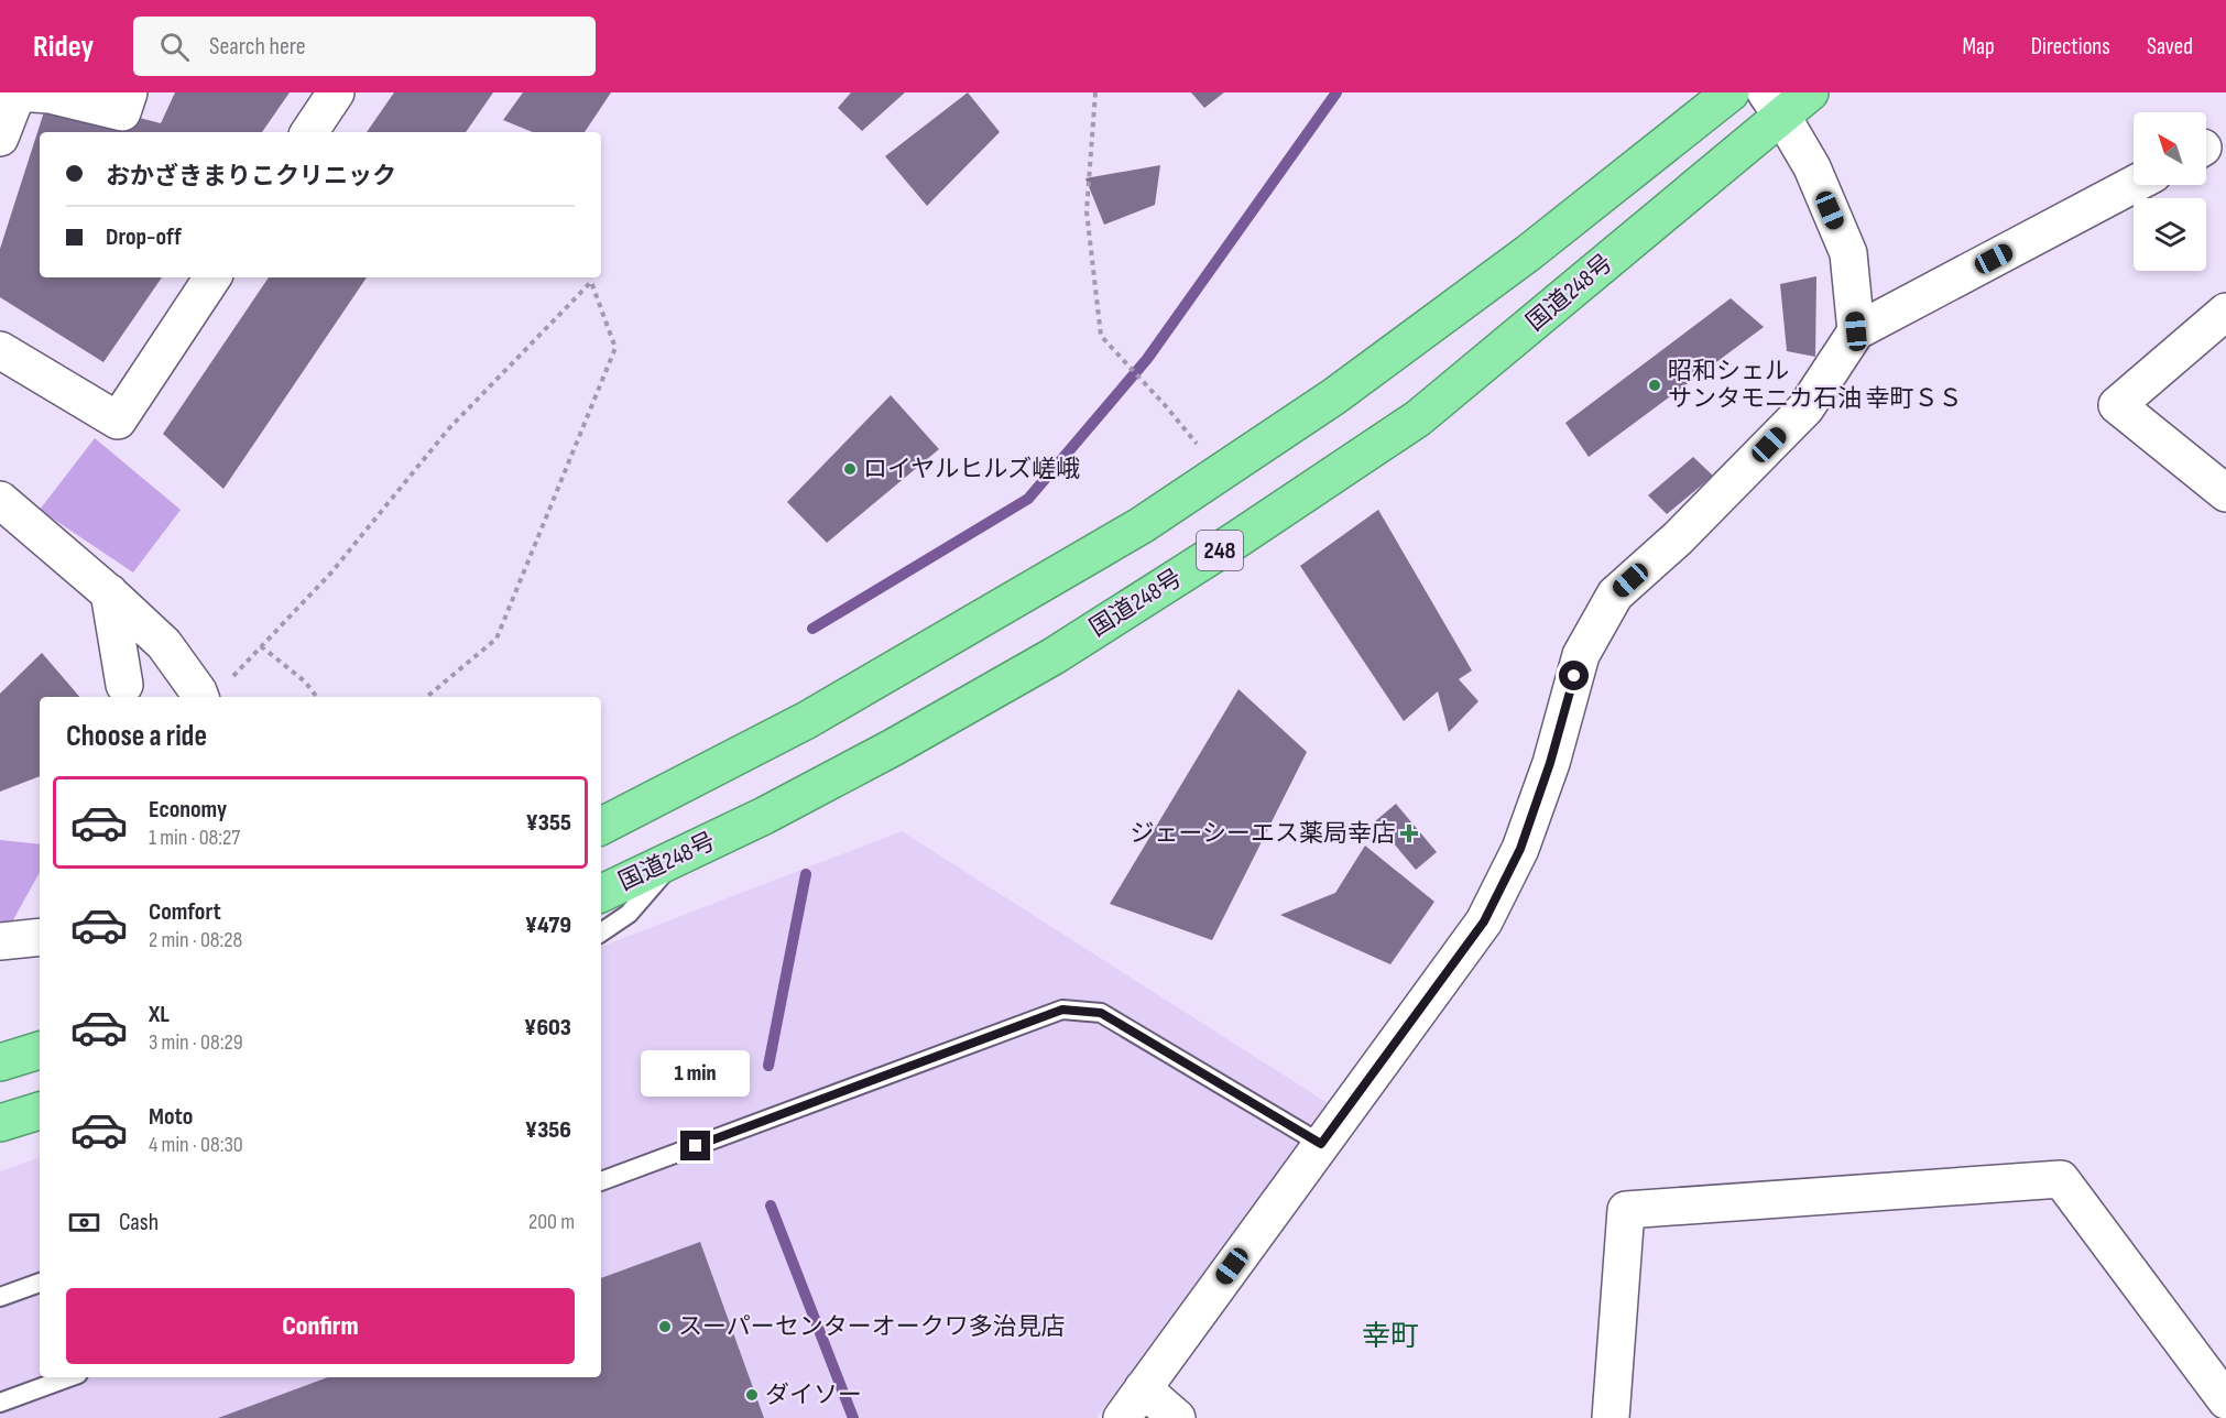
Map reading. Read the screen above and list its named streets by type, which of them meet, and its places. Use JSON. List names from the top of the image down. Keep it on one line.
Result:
{"streets":{"highway":["国道248号","248"]},"crossings":[["国道248号","248"]],"districts":["幸町"],"places":{"other":["昭和シェル サンタモニカ石油 幸町ＳＳ","ロイヤルヒルズ嵯峨","スーパーセンターオークワ多治見店","ダイソー"],"health":["ジェーシーエス薬局幸店"]},"north":"top left","page":{"header":"Ridey","search":"Search here","nav":["Map","Directions","Saved"],"banner":["おかざきまりこクリニック","Drop-off"],"heading":"Choose a ride","list":[{"name":"Economy","note":"1 min · 08:27","value":"¥355"},{"name":"Comfort","note":"2 min · 08:28","value":"¥479"},{"name":"XL","note":"3 min · 08:29","value":"¥603"},{"name":"Moto","note":"4 min · 08:30","value":"¥356"}],"bubble":"1 min","pay":["Cash","200 m"],"buttons":"Confirm"}}
